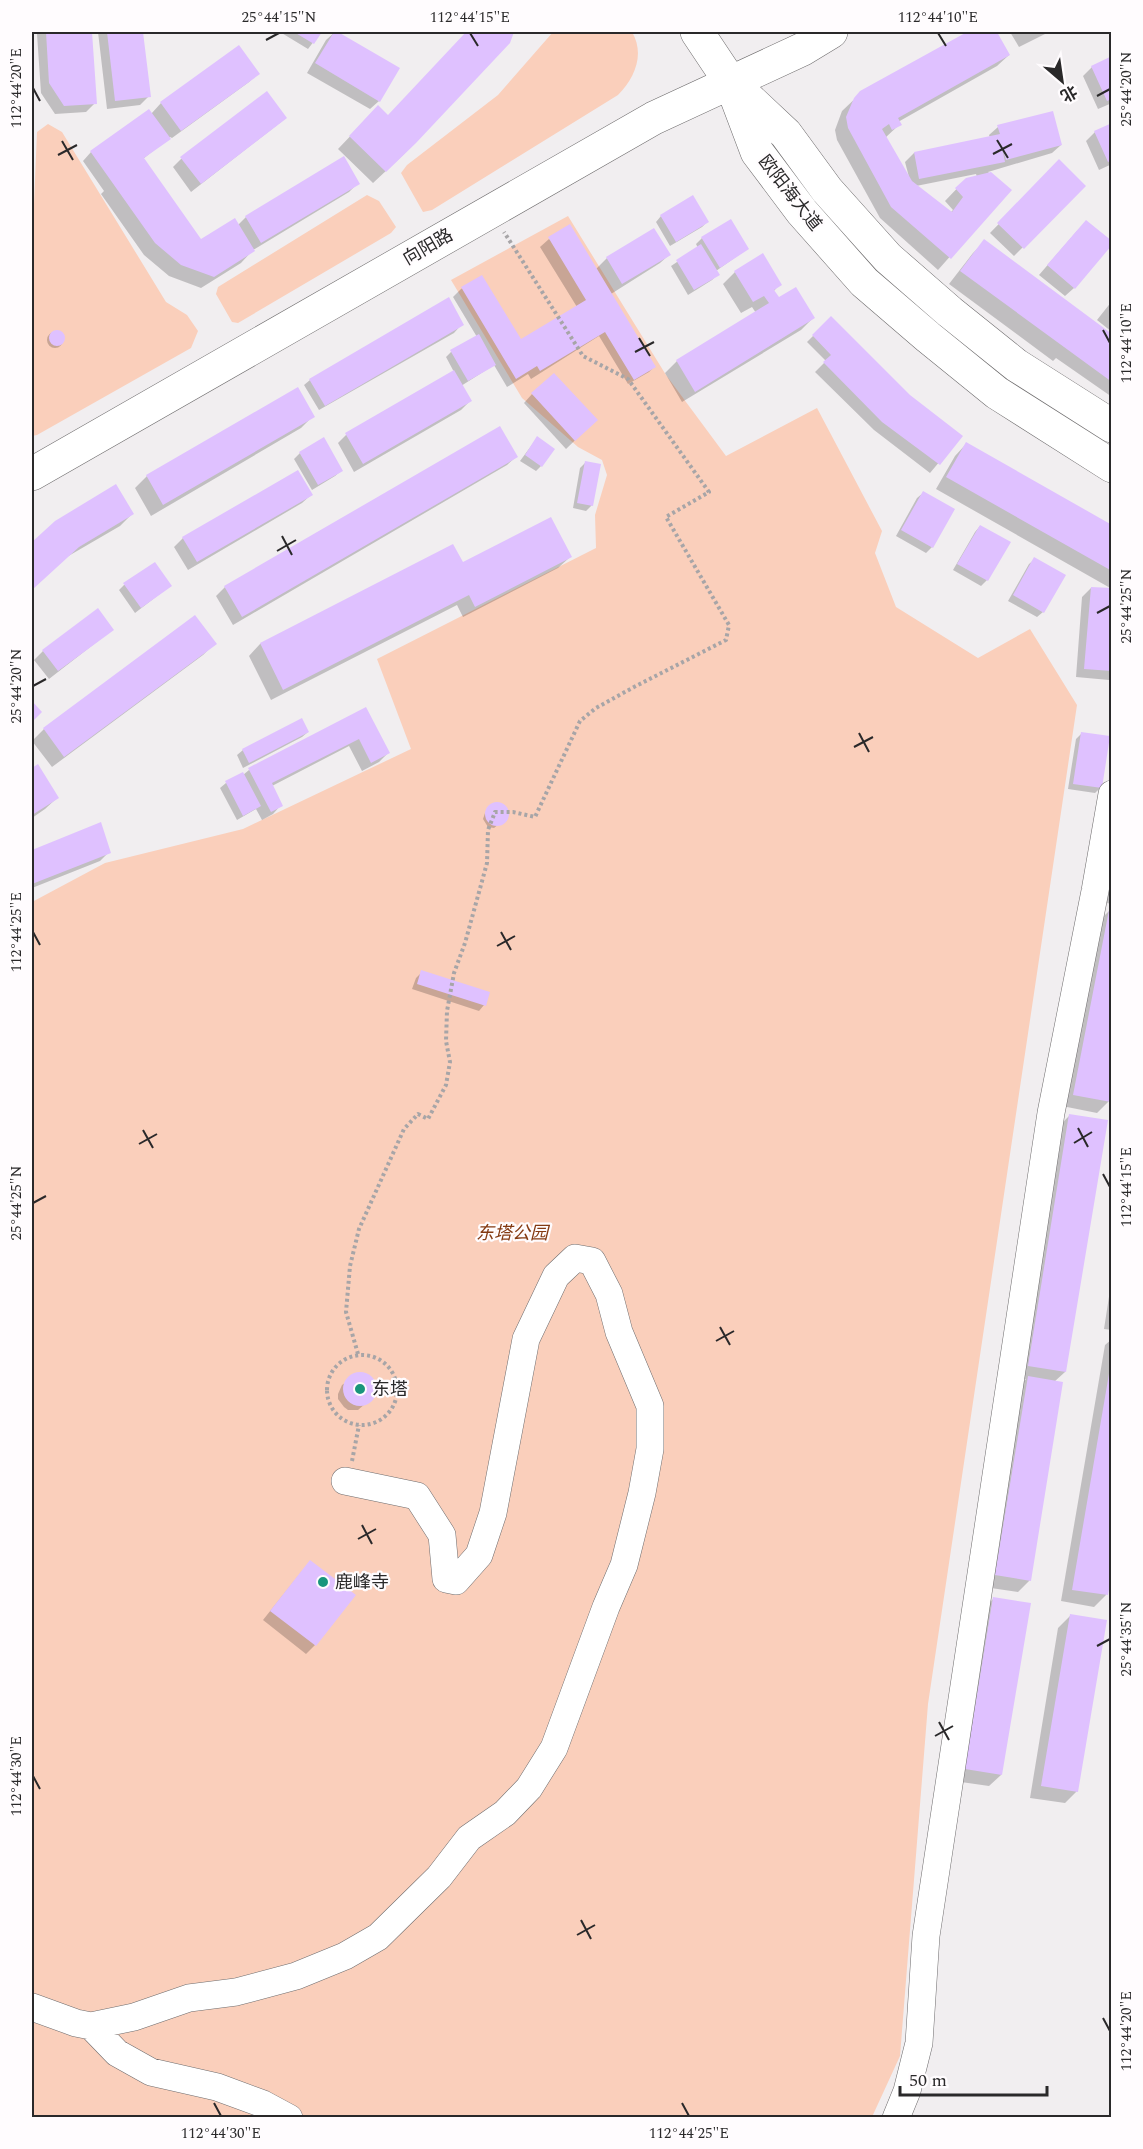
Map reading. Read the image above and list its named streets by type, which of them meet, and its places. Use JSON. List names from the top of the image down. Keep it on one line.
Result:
{"streets":{"main road":["欧阳海大道","向阳路"]},"crossings":[["欧阳海大道","向阳路"]],"parks":["东塔公园"],"places":["东塔","鹿峰寺"],"scale_bar":"50 m","north":"bottom right","coordinates":["25°44'15\"N","112°44'15\"E","112°44'10\"E","112°44'20\"E","25°44'20\"N","25°44'25\"N","112°44'25\"E","25°44'35\"N","112°44'30\"E"]}
